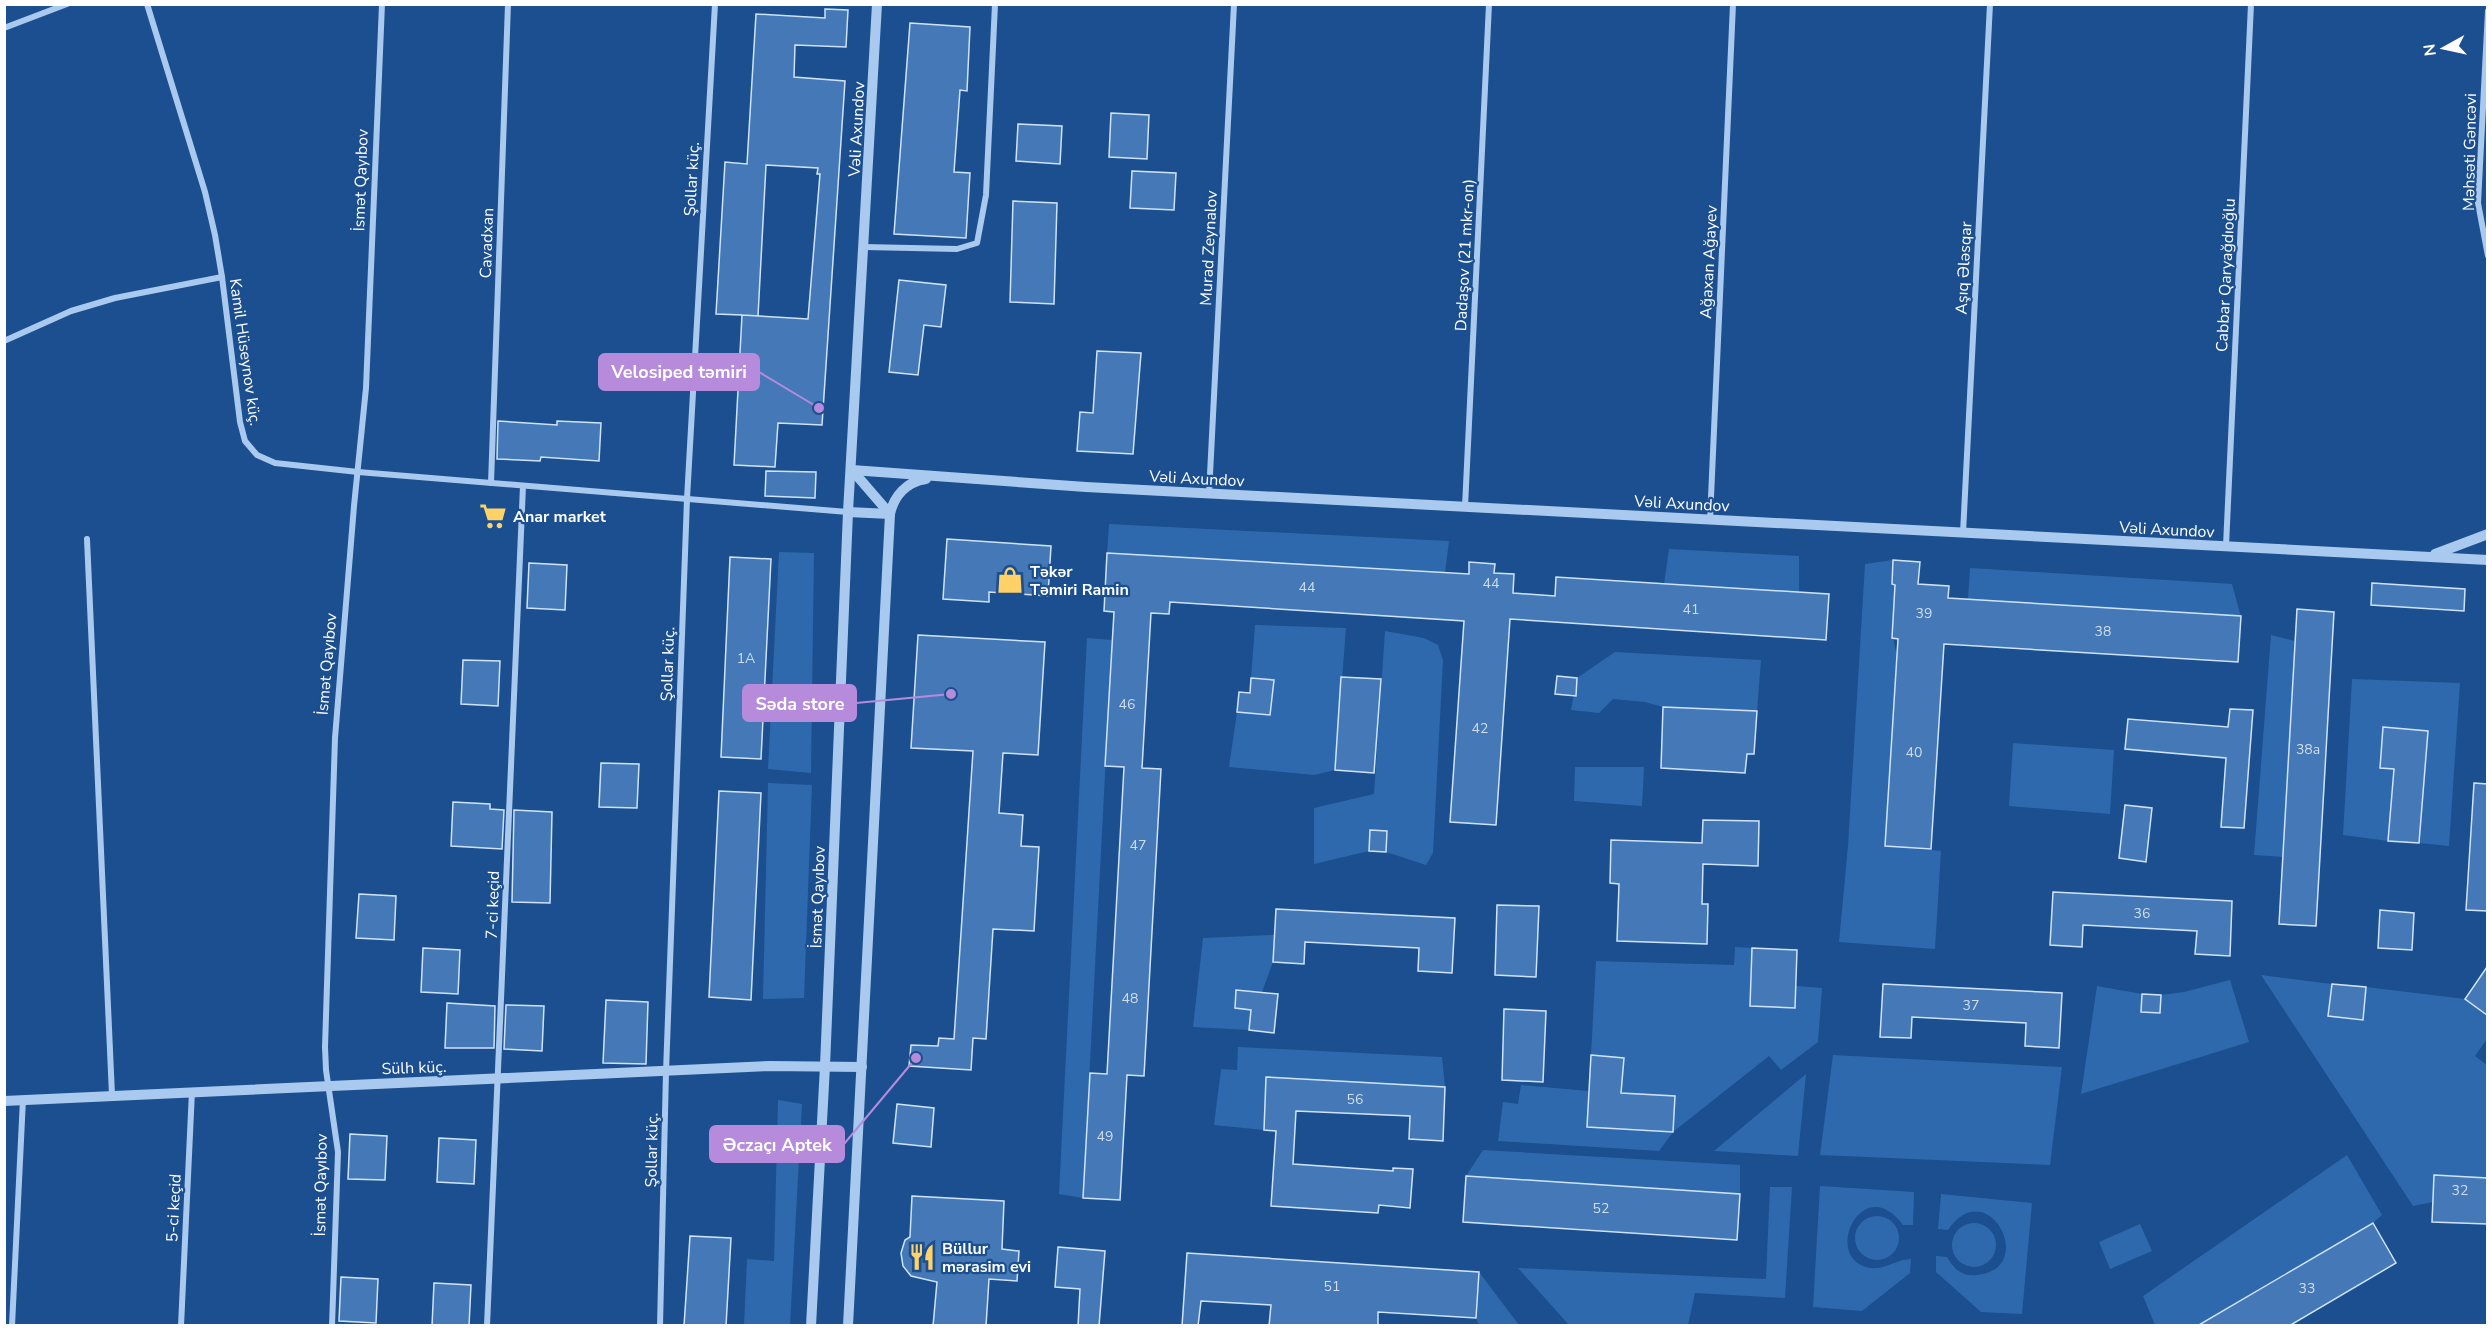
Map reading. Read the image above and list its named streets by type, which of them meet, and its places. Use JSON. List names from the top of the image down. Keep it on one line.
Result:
{"streets":{"street":["Vəli Axundov","Məhsəti Gəncəvi","Şollar küç.","İsmət Qayıbov","Cavadxan","Murad Zeynalov","Dadaşov (21 mkr-on)","Ağaxan Ağayev","Aşıq Ələsqar","Cabbar Qaryağdıoğlu","Kamil Hüseynov küç.","7-ci keçid","Sülh küç.","5-ci keçid"]},"crossings":[["Vəli Axundov","İsmət Qayıbov"],["Vəli Axundov","Murad Zeynalov"],["Vəli Axundov","Dadaşov (21 mkr-on)"],["Vəli Axundov","Ağaxan Ağayev"],["Vəli Axundov","Aşıq Ələsqar"],["Vəli Axundov","Cabbar Qaryağdıoğlu"],["Şollar küç.","Kamil Hüseynov küç."],["Şollar küç.","Sülh küç."],["İsmət Qayıbov","Kamil Hüseynov küç."],["İsmət Qayıbov","Sülh küç."],["Cavadxan","Kamil Hüseynov küç."],["Kamil Hüseynov küç.","7-ci keçid"],["7-ci keçid","Sülh küç."],["Sülh küç.","5-ci keçid"]],"places":{"other":["Velosiped təmiri","Səda store","Əczaçı Aptek"],"supermarket":["Anar market"],"shop":["Tәkәr Tәmiri Ramin"],"restaurant":["Büllur mərasim evi"]},"house_numbers":["44","44","41","39","38","1A","46","42","38a","40","47","36","48","37","56","49","32","52","51","33"],"north":"left"}
